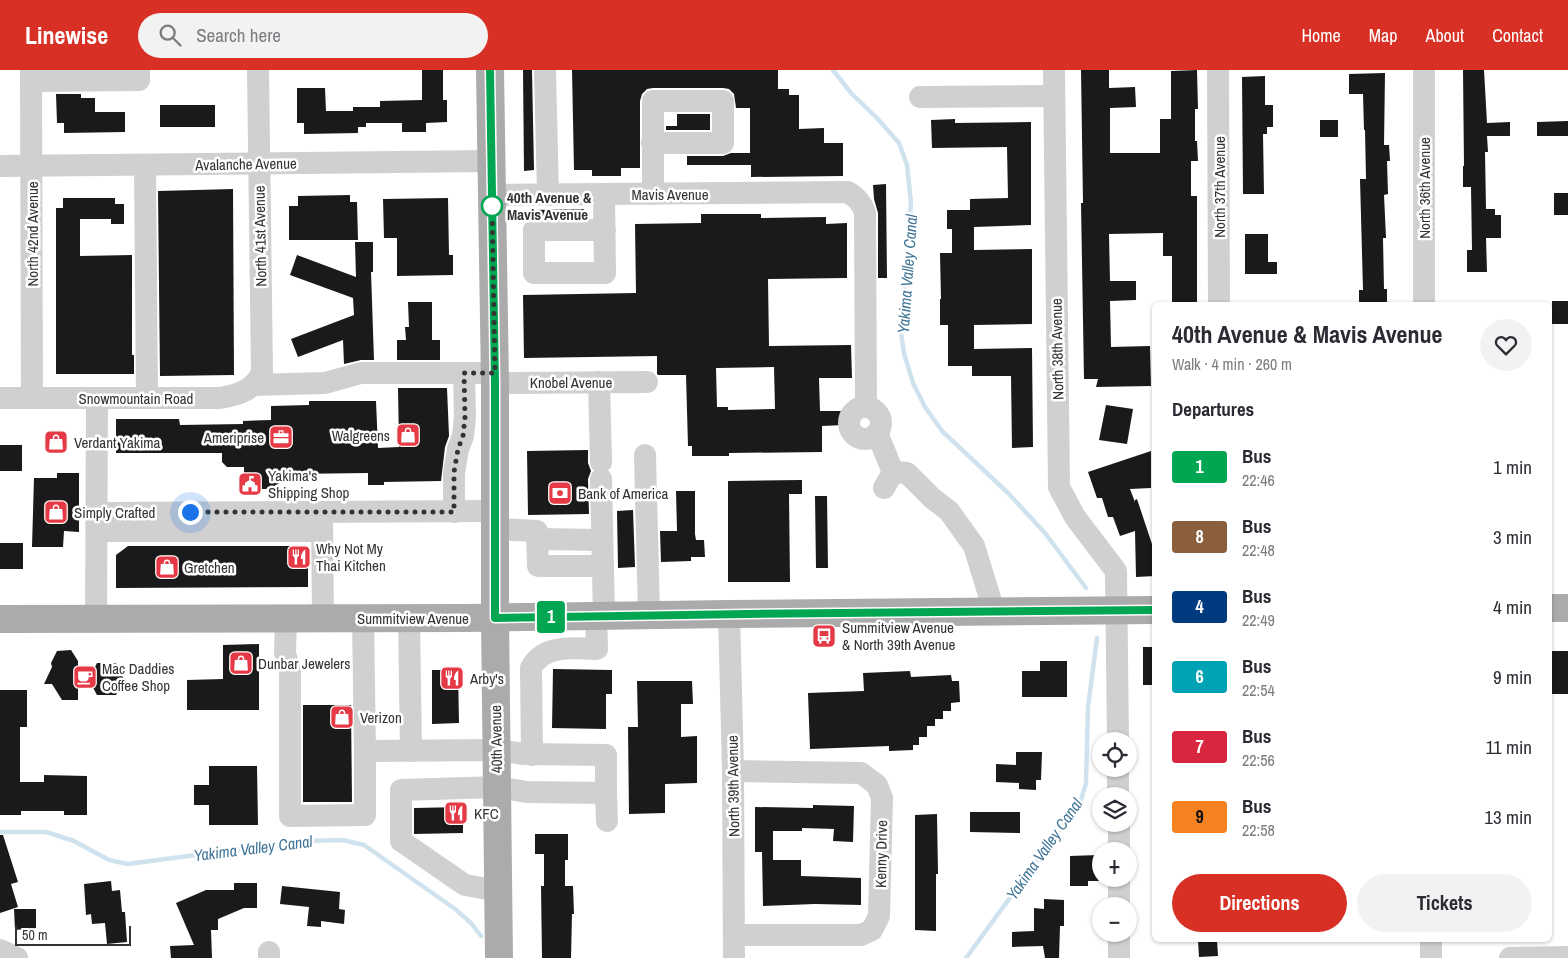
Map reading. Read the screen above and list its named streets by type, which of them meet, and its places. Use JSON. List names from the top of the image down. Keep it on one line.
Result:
{"streets":{"main road":["Summitview Avenue","40th Avenue"],"street":["Avalanche Avenue","North 37th Avenue","North 36th Avenue","Mavis Avenue","North 42nd Avenue","North 41st Avenue","North 38th Avenue","Knobel Avenue","Snowmountain Road","North 39th Avenue","Kenny Drive"]},"crossings":[["Avalanche Avenue","North 42nd Avenue"],["Avalanche Avenue","North 41st Avenue"],["Avalanche Avenue","40th Avenue"],["Mavis Avenue","Summitview Avenue"],["Mavis Avenue","40th Avenue"],["North 42nd Avenue","Snowmountain Road"],["North 41st Avenue","Knobel Avenue"],["North 41st Avenue","Snowmountain Road"],["North 38th Avenue","Summitview Avenue"],["Knobel Avenue","Snowmountain Road"],["Knobel Avenue","40th Avenue"],["Summitview Avenue","40th Avenue"],["Summitview Avenue","North 39th Avenue"],["North 39th Avenue","Kenny Drive"]],"water":["Yakima Valley Canal"],"places":{"other":["40th Avenue & Mavis Avenue"],"shop":["Walgreens","Verdant Yakima","Simply Crafted","Gretchen","Dunbar Jewelers","Verizon"],"office":["Ameriprise"],"public building":["Yakima's Shipping Shop"],"bank":["Bank of America"],"restaurant":["Why Not My Thai Kitchen","Arby's","KFC"],"bus stop":["Summitview Avenue & North 39th Avenue"],"cafe":["Mac Daddies Coffee Shop"]},"lines":["bus line 1"],"scale_bar":"50 m","page":{"header":"Linewise","search":"Search here","nav":["Home","Map","About","Contact"],"on_map":"1","heading":[["40th Avenue & Mavis Avenue","Walk · 4 min · 260 m"],"Departures"],"list":[{"mark":"1","name":"Bus","note":"22:46","value":"1 min"},{"mark":"8","name":"Bus","note":"22:48","value":"3 min"},{"mark":"4","name":"Bus","note":"22:49","value":"4 min"},{"mark":"6","name":"Bus","note":"22:54","value":"9 min"},{"mark":"7","name":"Bus","note":"22:56","value":"11 min"},{"mark":"9","name":"Bus","note":"22:58","value":"13 min"}],"map_buttons":["+","−"],"buttons":["Directions","Tickets"],"scale":"50 m"}}
